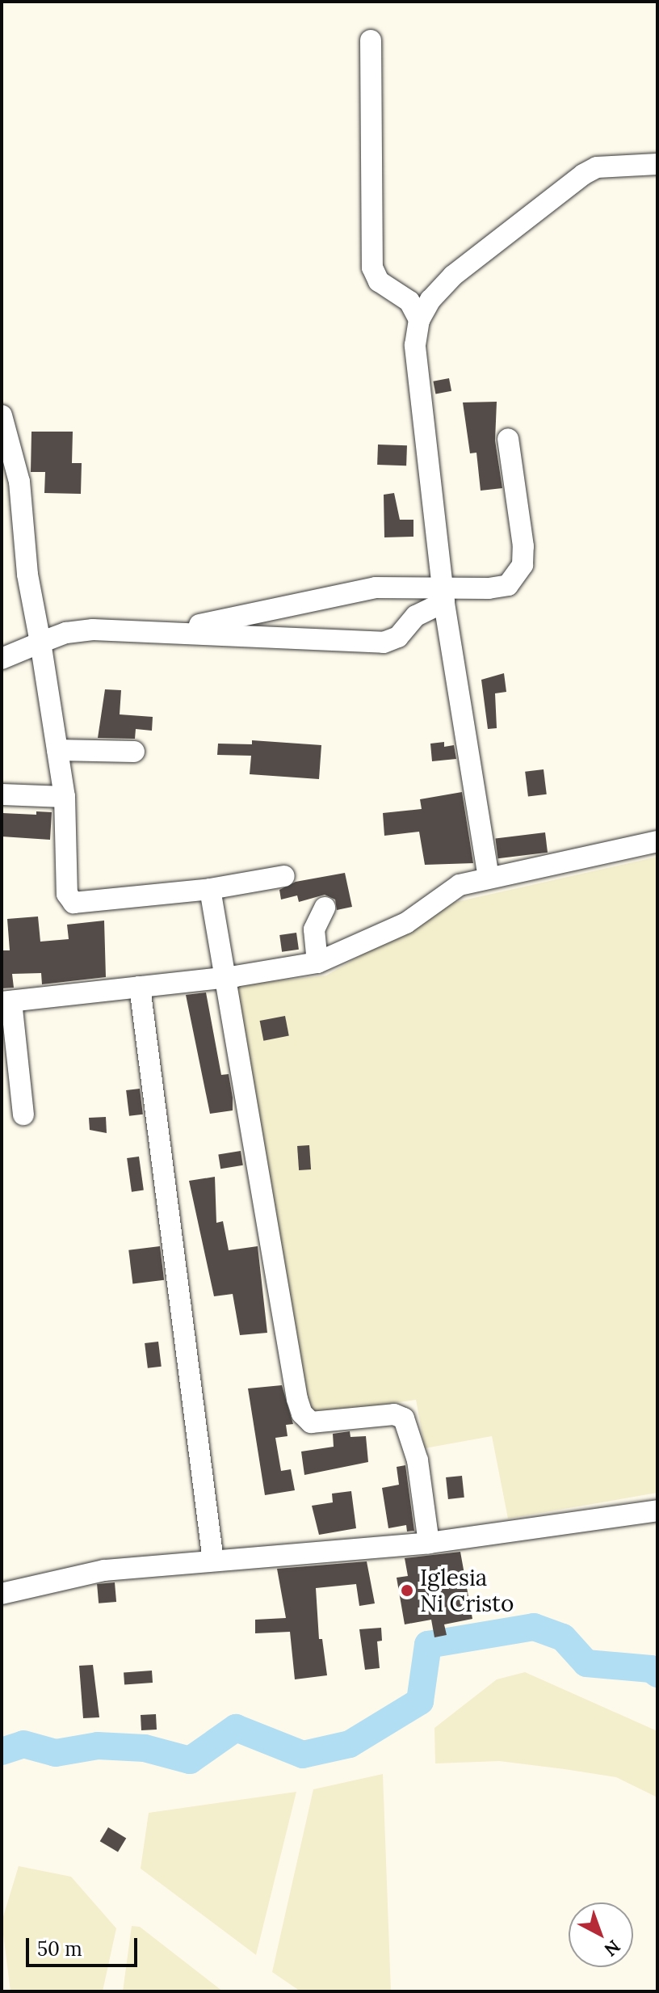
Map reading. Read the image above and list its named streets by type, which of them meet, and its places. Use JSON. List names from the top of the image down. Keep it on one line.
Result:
{"places":["Iglesia Ni Cristo"],"scale_bar":"50 m","north":"bottom right"}
